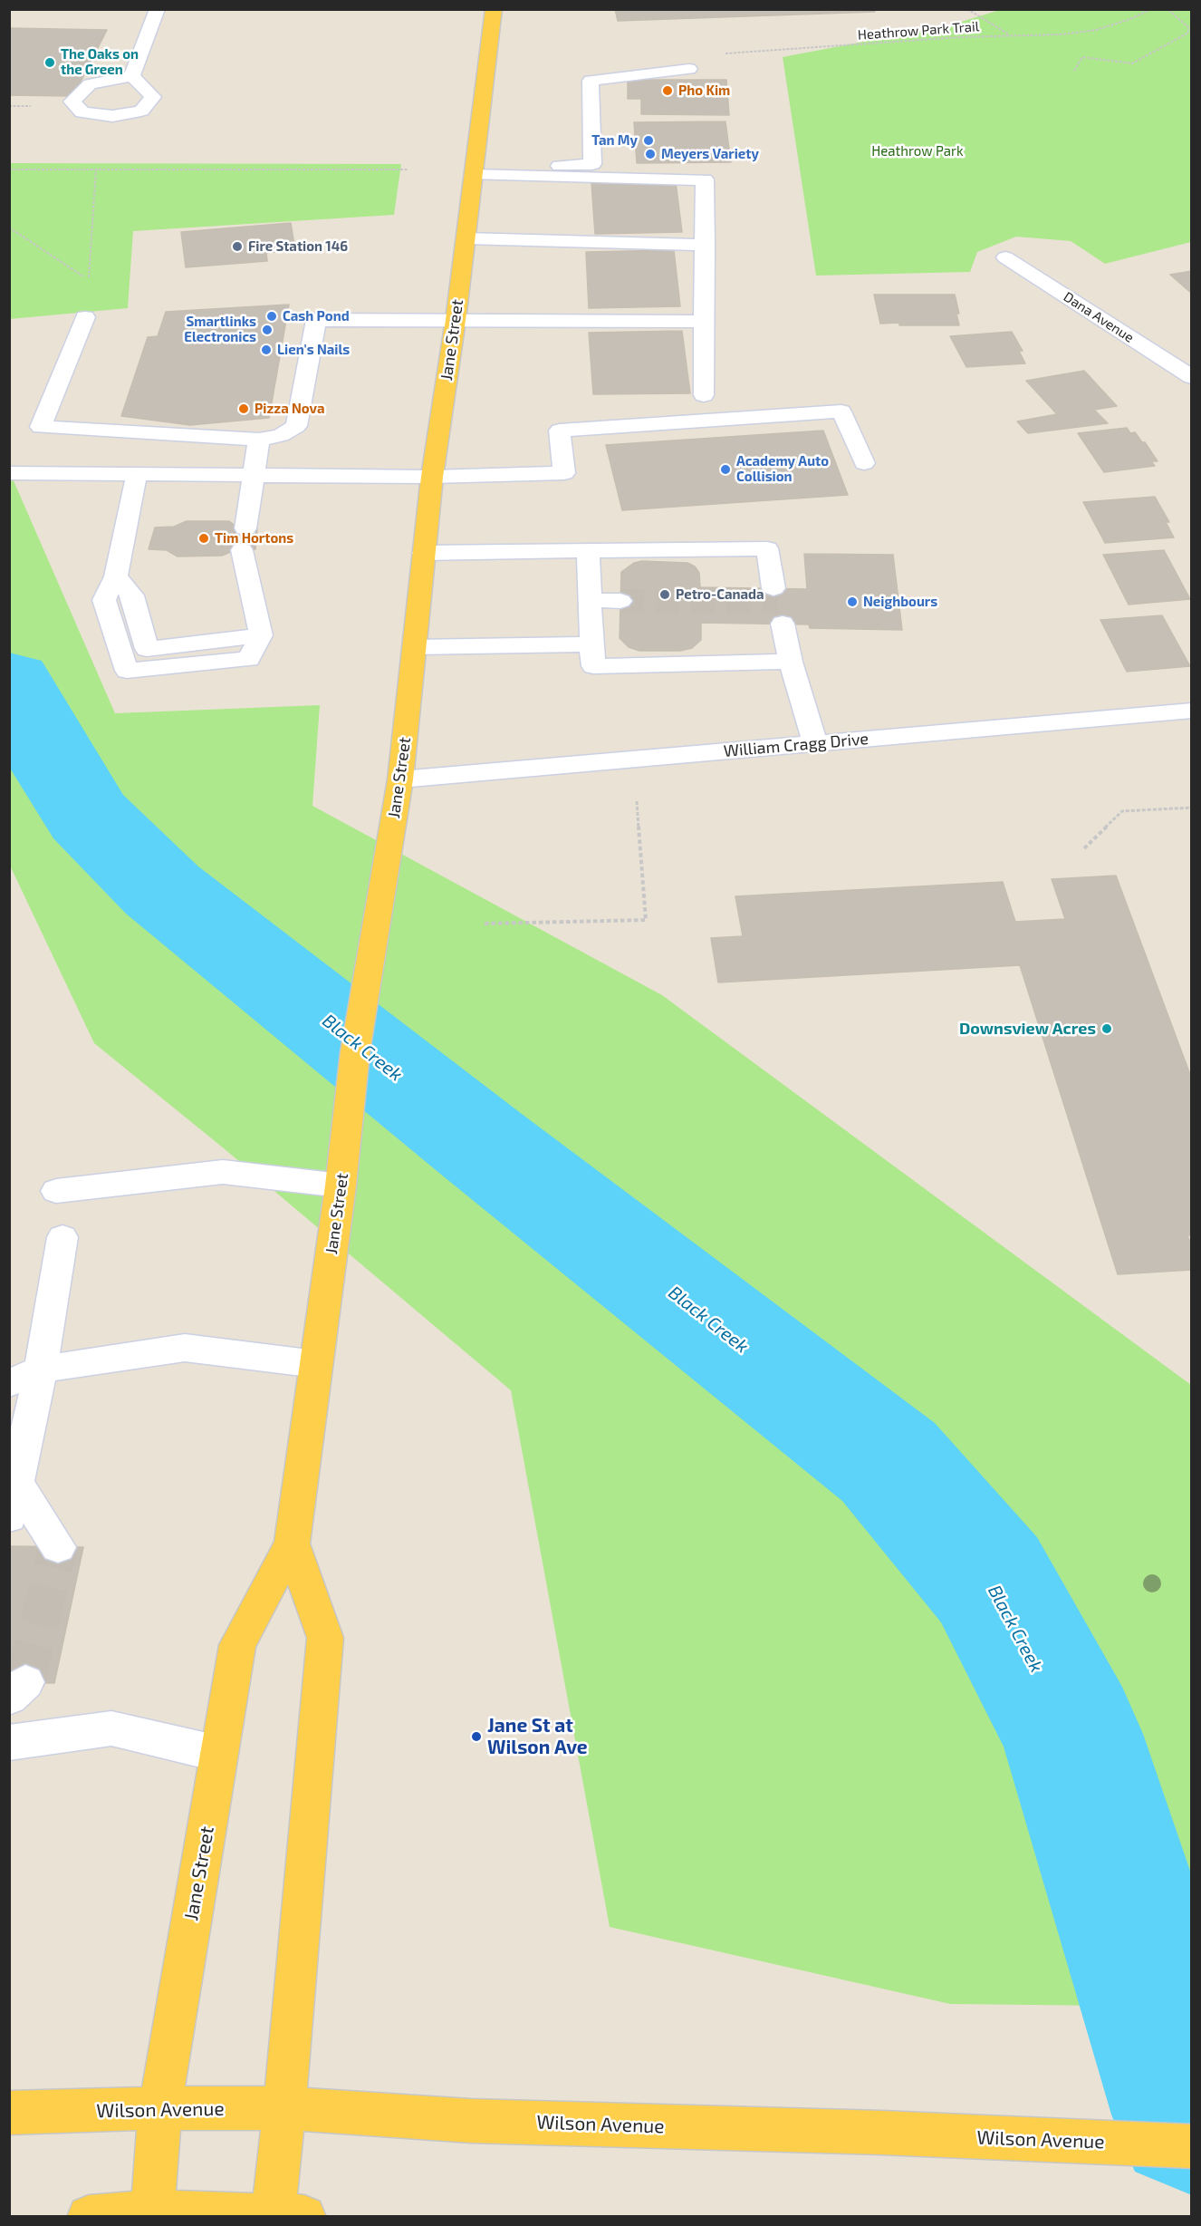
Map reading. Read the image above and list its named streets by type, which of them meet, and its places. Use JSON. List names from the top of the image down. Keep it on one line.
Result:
{"streets":{"main road":["Jane Street","Wilson Avenue"],"street":["Dana Avenue","William Cragg Drive"],"path":["Heathrow Park Trail"]},"crossings":[["Jane Street","William Cragg Drive"],["Jane Street","Wilson Avenue"]],"water":["Black Creek"],"parks":["Heathrow Park"],"places":["The Oaks on the Green","Pho Kim","Tan My","Meyers Variety","Fire Station 146","Cash Pond","Smartlinks Electronics","Lien's Nails","Pizza Nova","Academy Auto Collision","Tim Hortons","Petro-Canada","Neighbours","Downsview Acres","Jane St at Wilson Ave"]}
